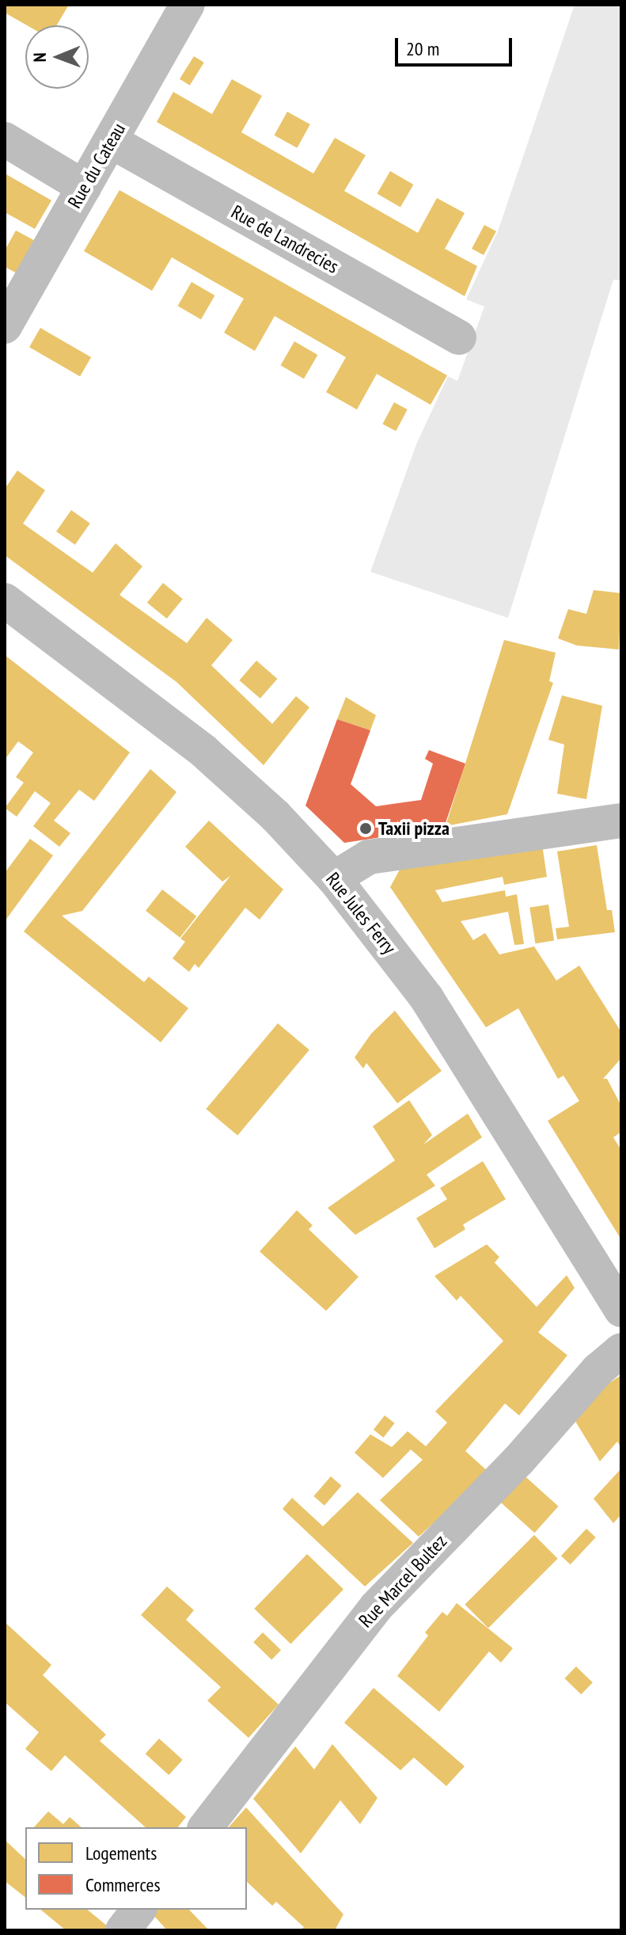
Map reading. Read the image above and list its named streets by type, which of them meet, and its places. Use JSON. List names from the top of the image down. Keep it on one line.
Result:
{"streets":{"street":["Rue du Cateau","Rue de Landrecies","Rue Jules Ferry","Rue Marcel Bultez"]},"crossings":[["Rue du Cateau","Rue de Landrecies"]],"places":["Taxii pizza"],"legend":["Logements","Commerces"],"scale_bar":"20 m","north":"left"}
